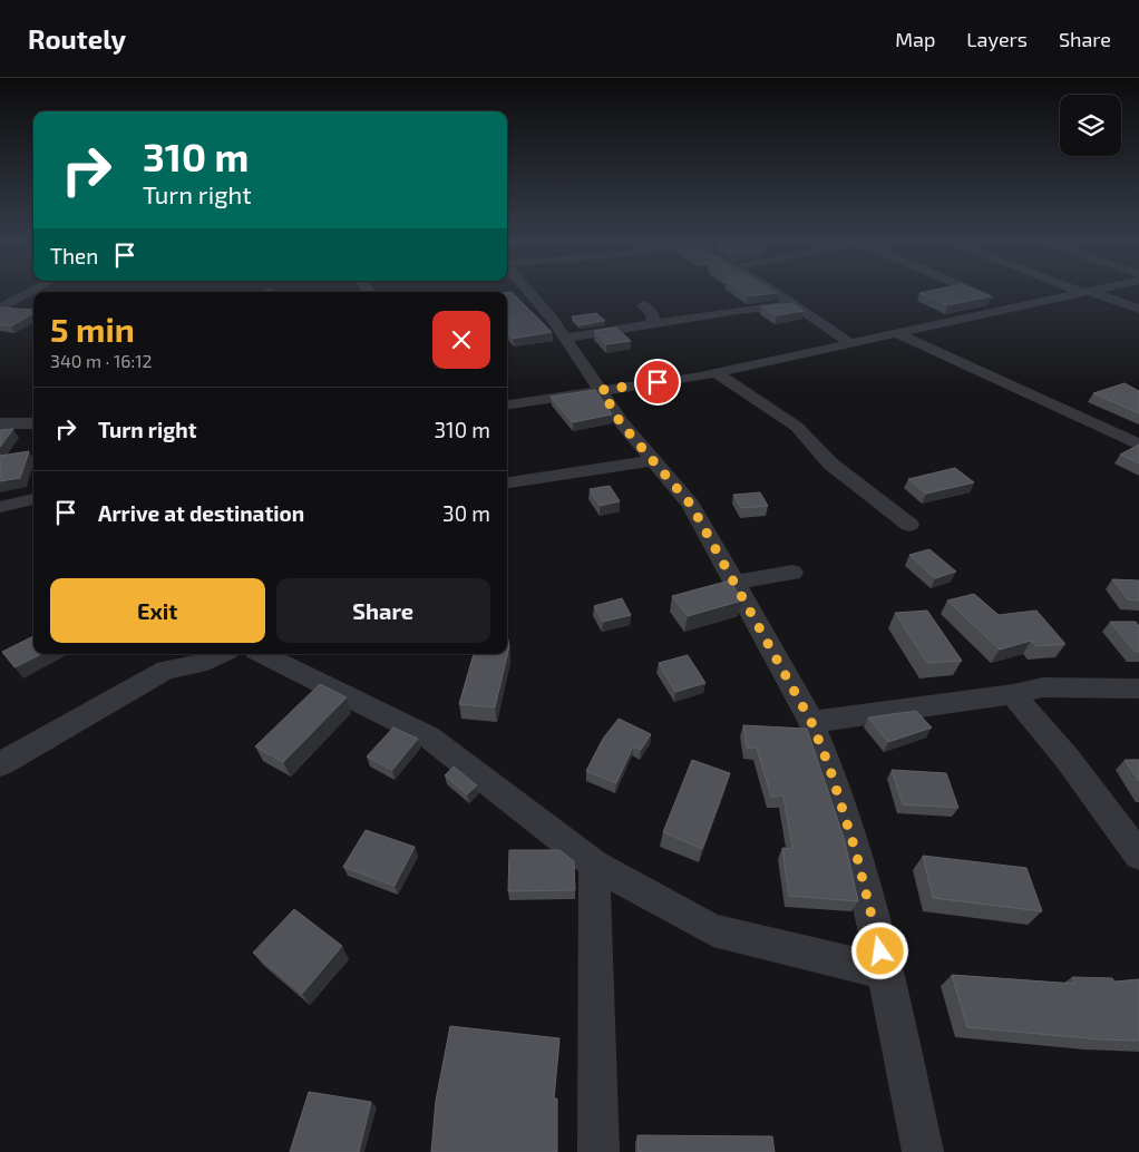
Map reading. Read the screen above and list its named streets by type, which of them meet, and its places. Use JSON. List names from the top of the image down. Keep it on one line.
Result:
{"page":{"header":"Routely","nav":["Map","Layers","Share"],"turn":["310 m","Turn right"],"then":"Then","heading":["5 min","340 m · 16:12"],"list":[{"name":"Turn right","value":"310 m"},{"name":"Arrive at destination","value":"30 m"}],"buttons":["Exit","Share"]}}
